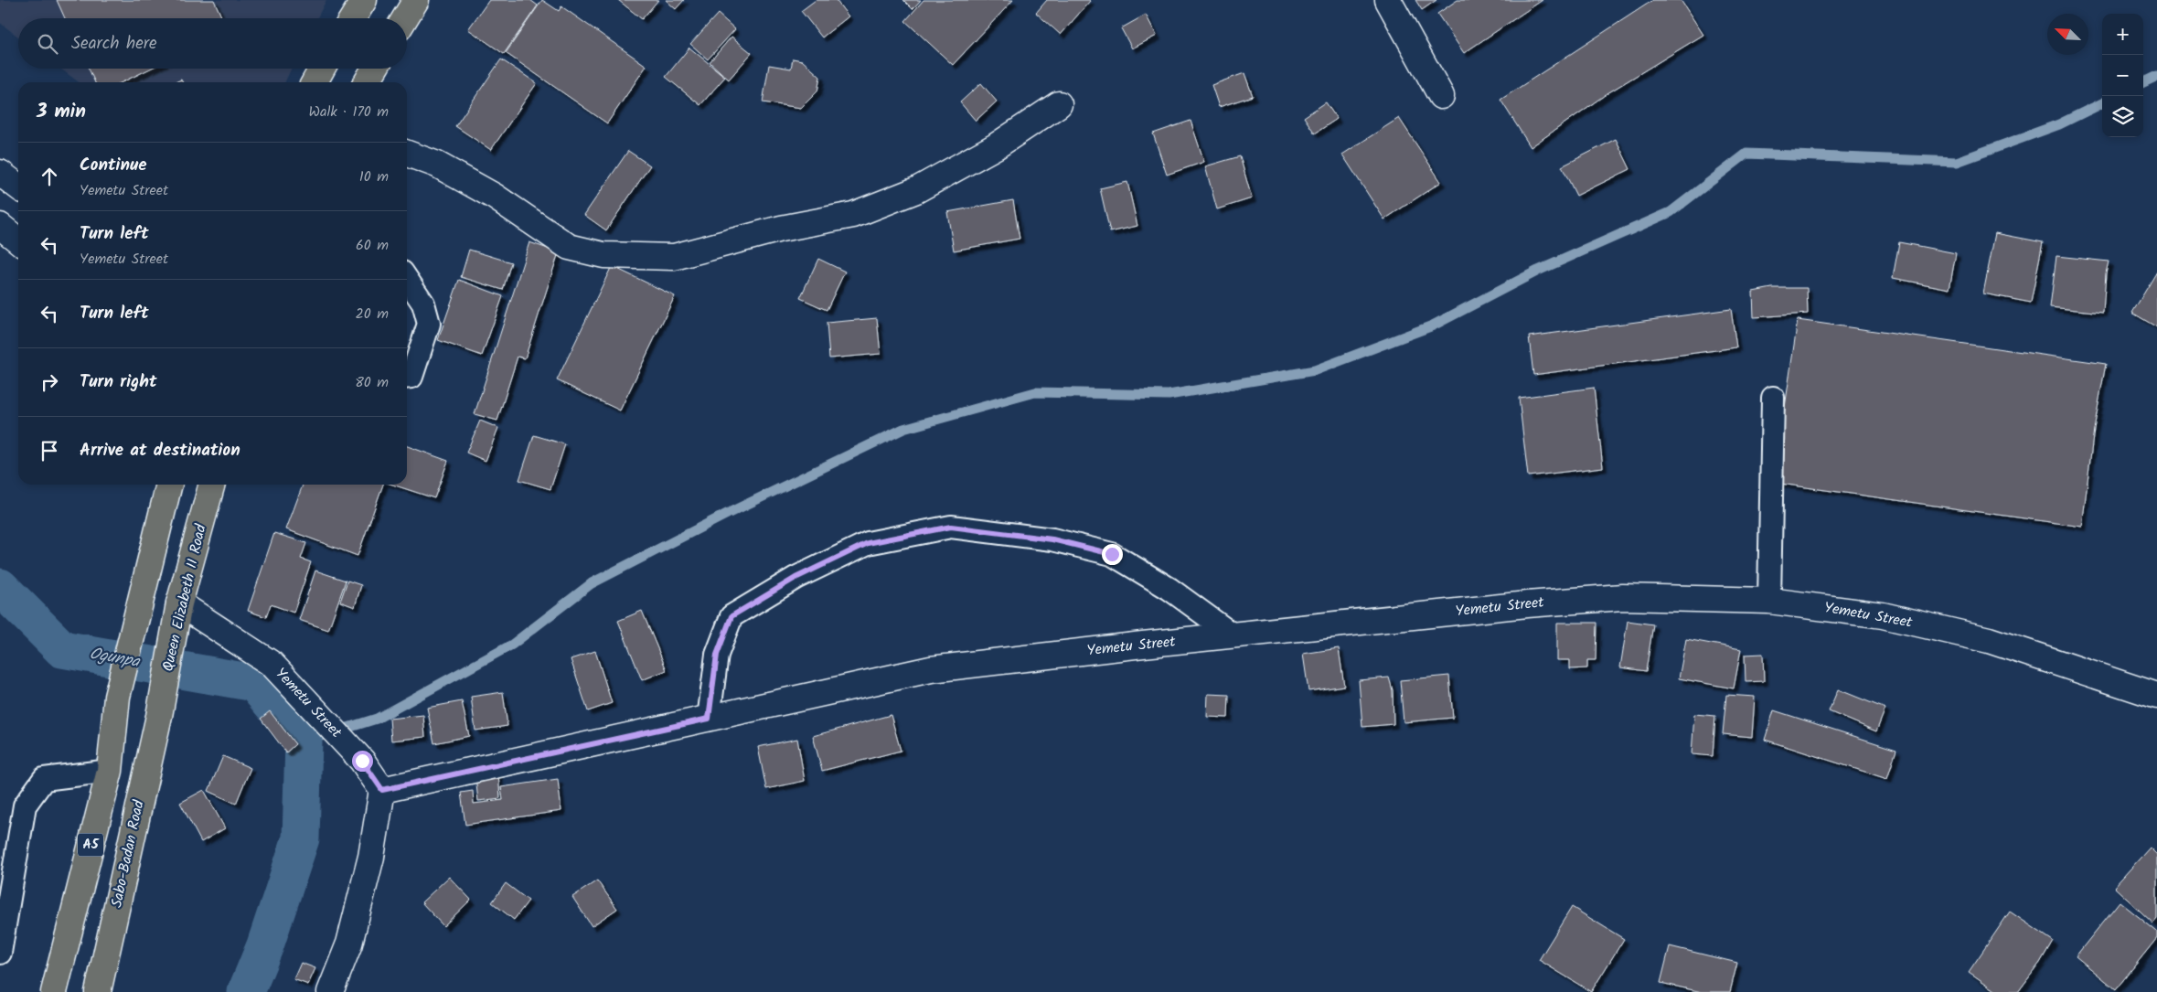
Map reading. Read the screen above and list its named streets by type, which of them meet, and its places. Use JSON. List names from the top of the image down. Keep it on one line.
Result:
{"streets":{"highway":["Queen Elizabeth II Road","A5","Sabo-Badan Road"],"street":["Yemetu Street"]},"crossings":[["Queen Elizabeth II Road","Yemetu Street"],["Queen Elizabeth II Road","Sabo-Badan Road"]],"water":["Ogunpa"],"north":"top left","page":{"map_buttons":["+","−"],"search":"Search here","heading":["3 min","Walk · 170 m"],"list":[["Continue","Yemetu Street","10 m"],["Turn left","Yemetu Street","60 m"],["Turn left","20 m"],["Turn right","80 m"],"Arrive at destination"]}}
